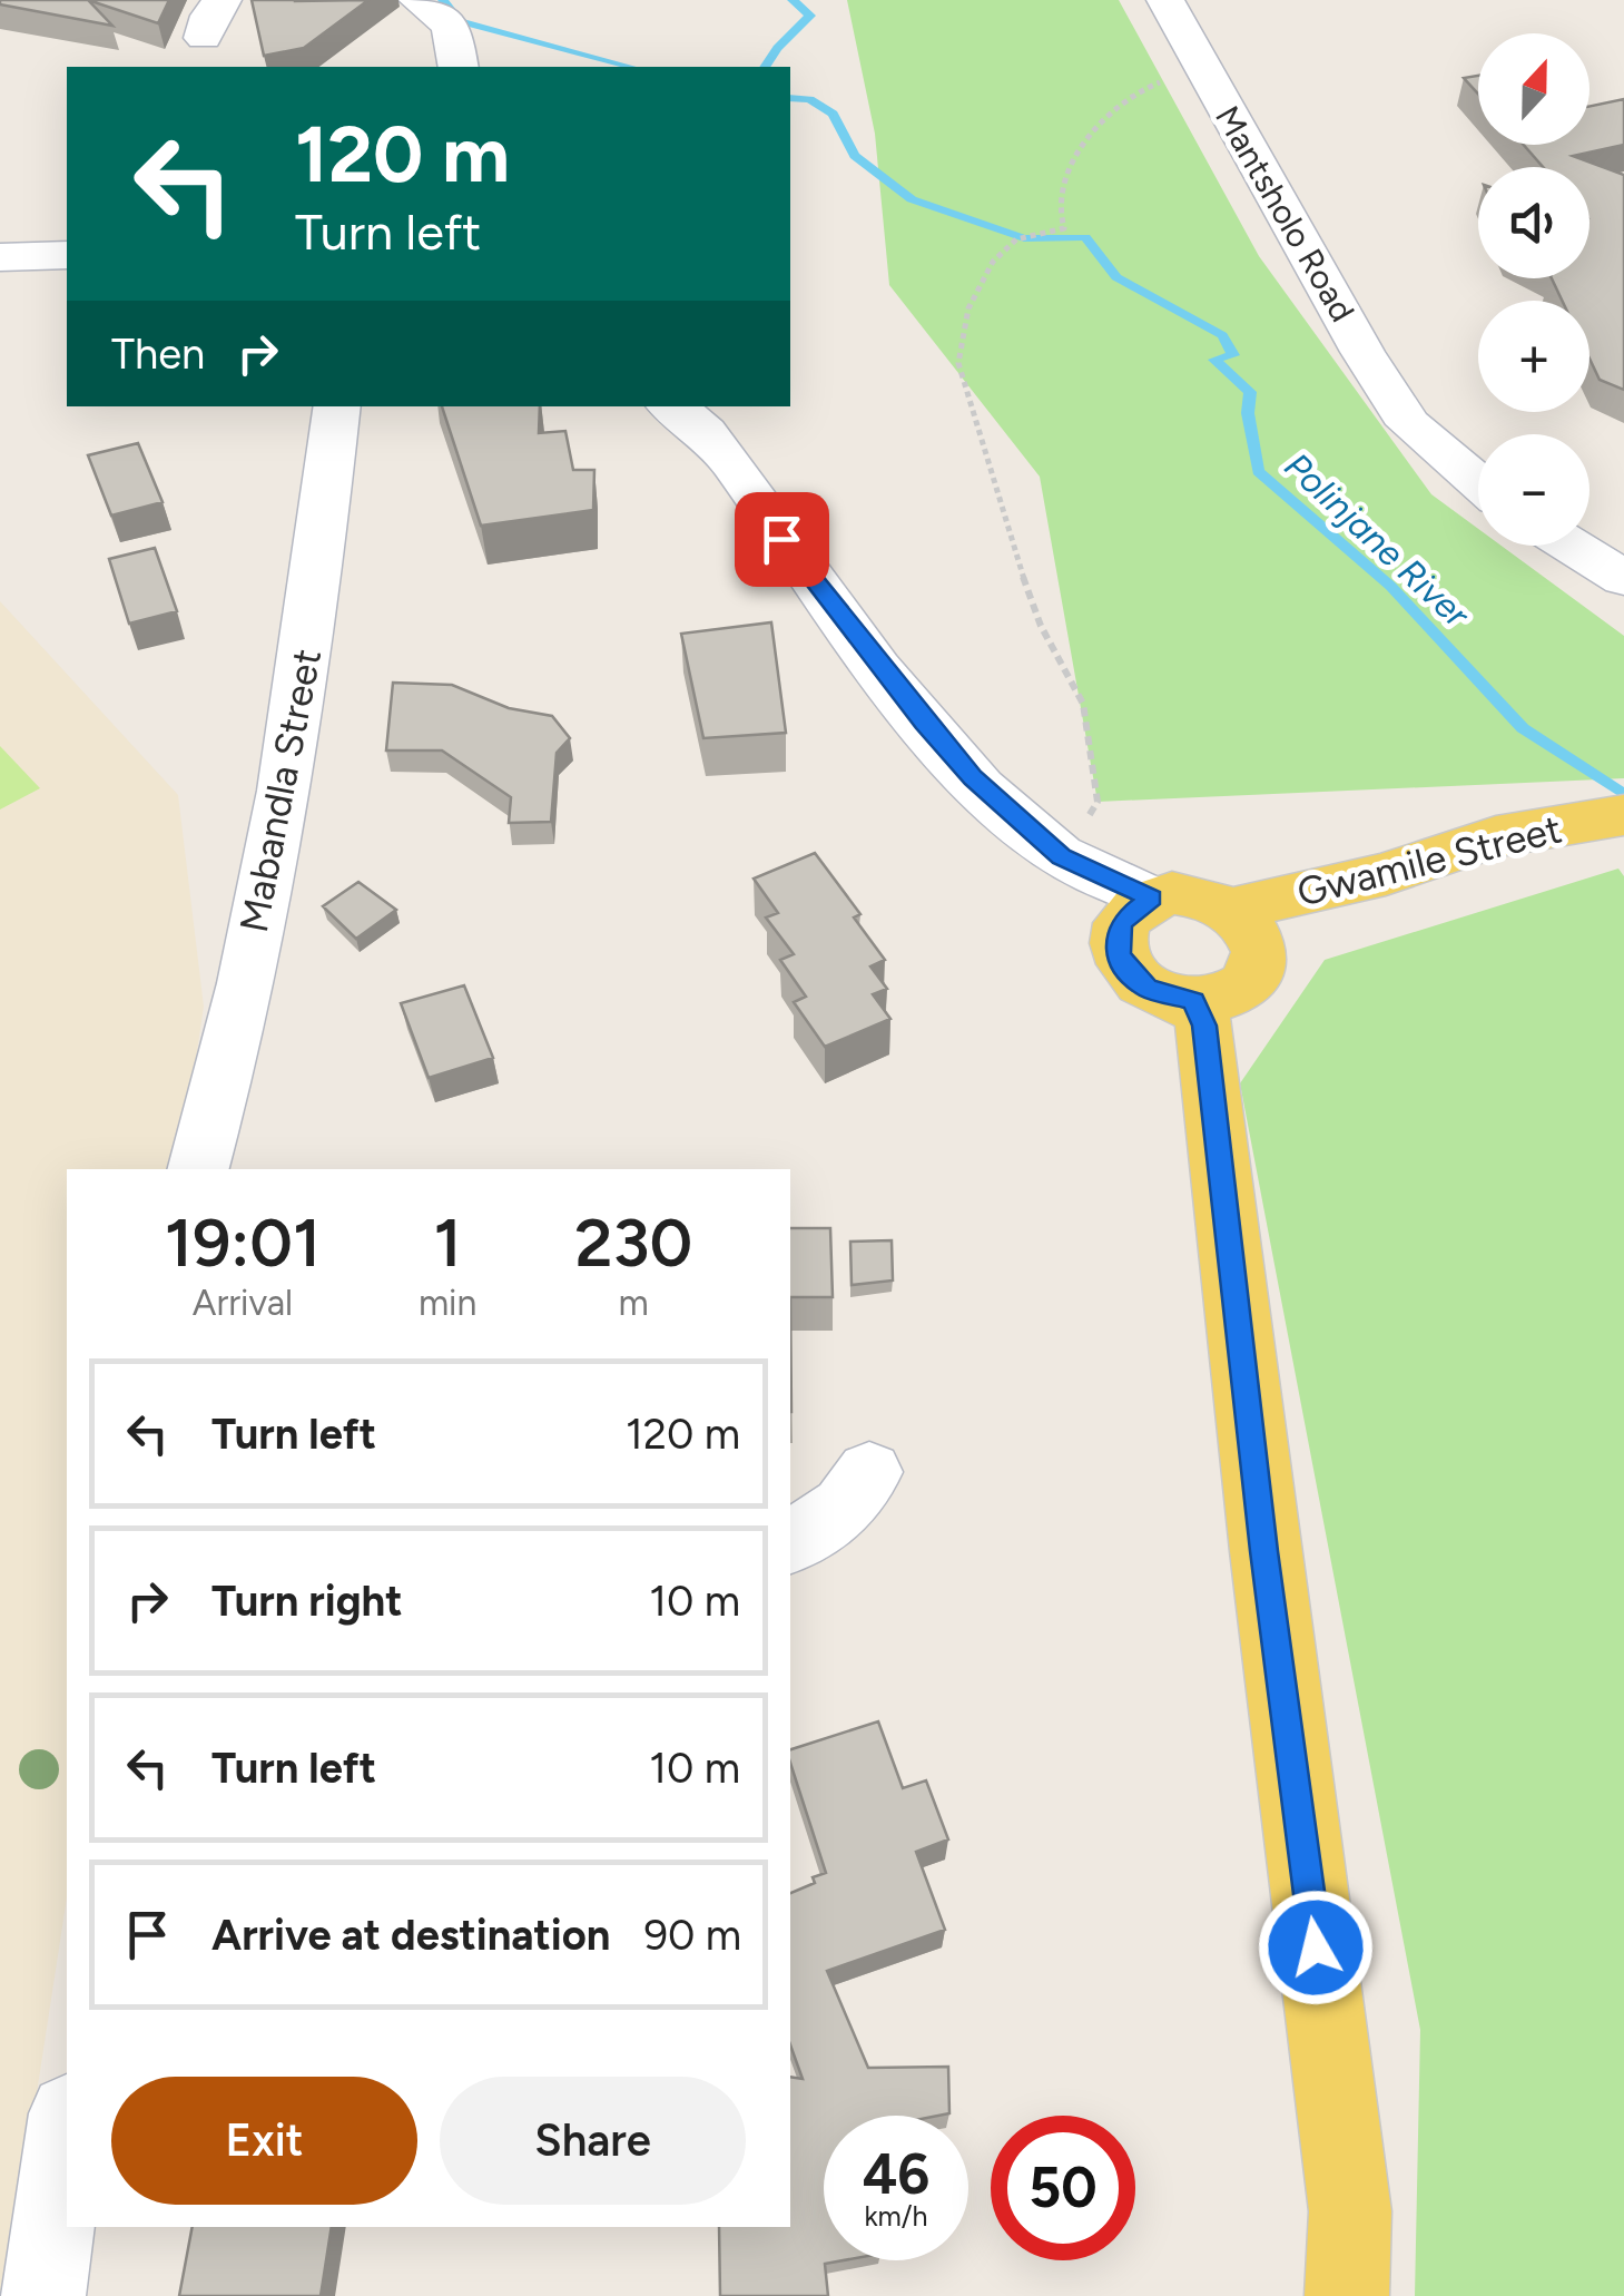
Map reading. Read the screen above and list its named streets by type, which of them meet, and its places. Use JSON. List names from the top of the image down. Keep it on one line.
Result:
{"streets":{"main road":["Gwamile Street"],"street":["Mantsholo Road","Mabandla Street"]},"water":["Polinjane River"],"north":"top","page":{"map_buttons":["+","−"],"turn":["120 m","Turn left"],"then":"Then","eta":["19:01","Arrival","1","min","230","m"],"list":[{"name":"Turn left","value":"120 m"},{"name":"Turn right","value":"10 m"},{"name":"Turn left","value":"10 m"},{"name":"Arrive at destination","value":"90 m"}],"buttons":["Exit","Share"],"speed":"46 km/h","limit":"50"}}
